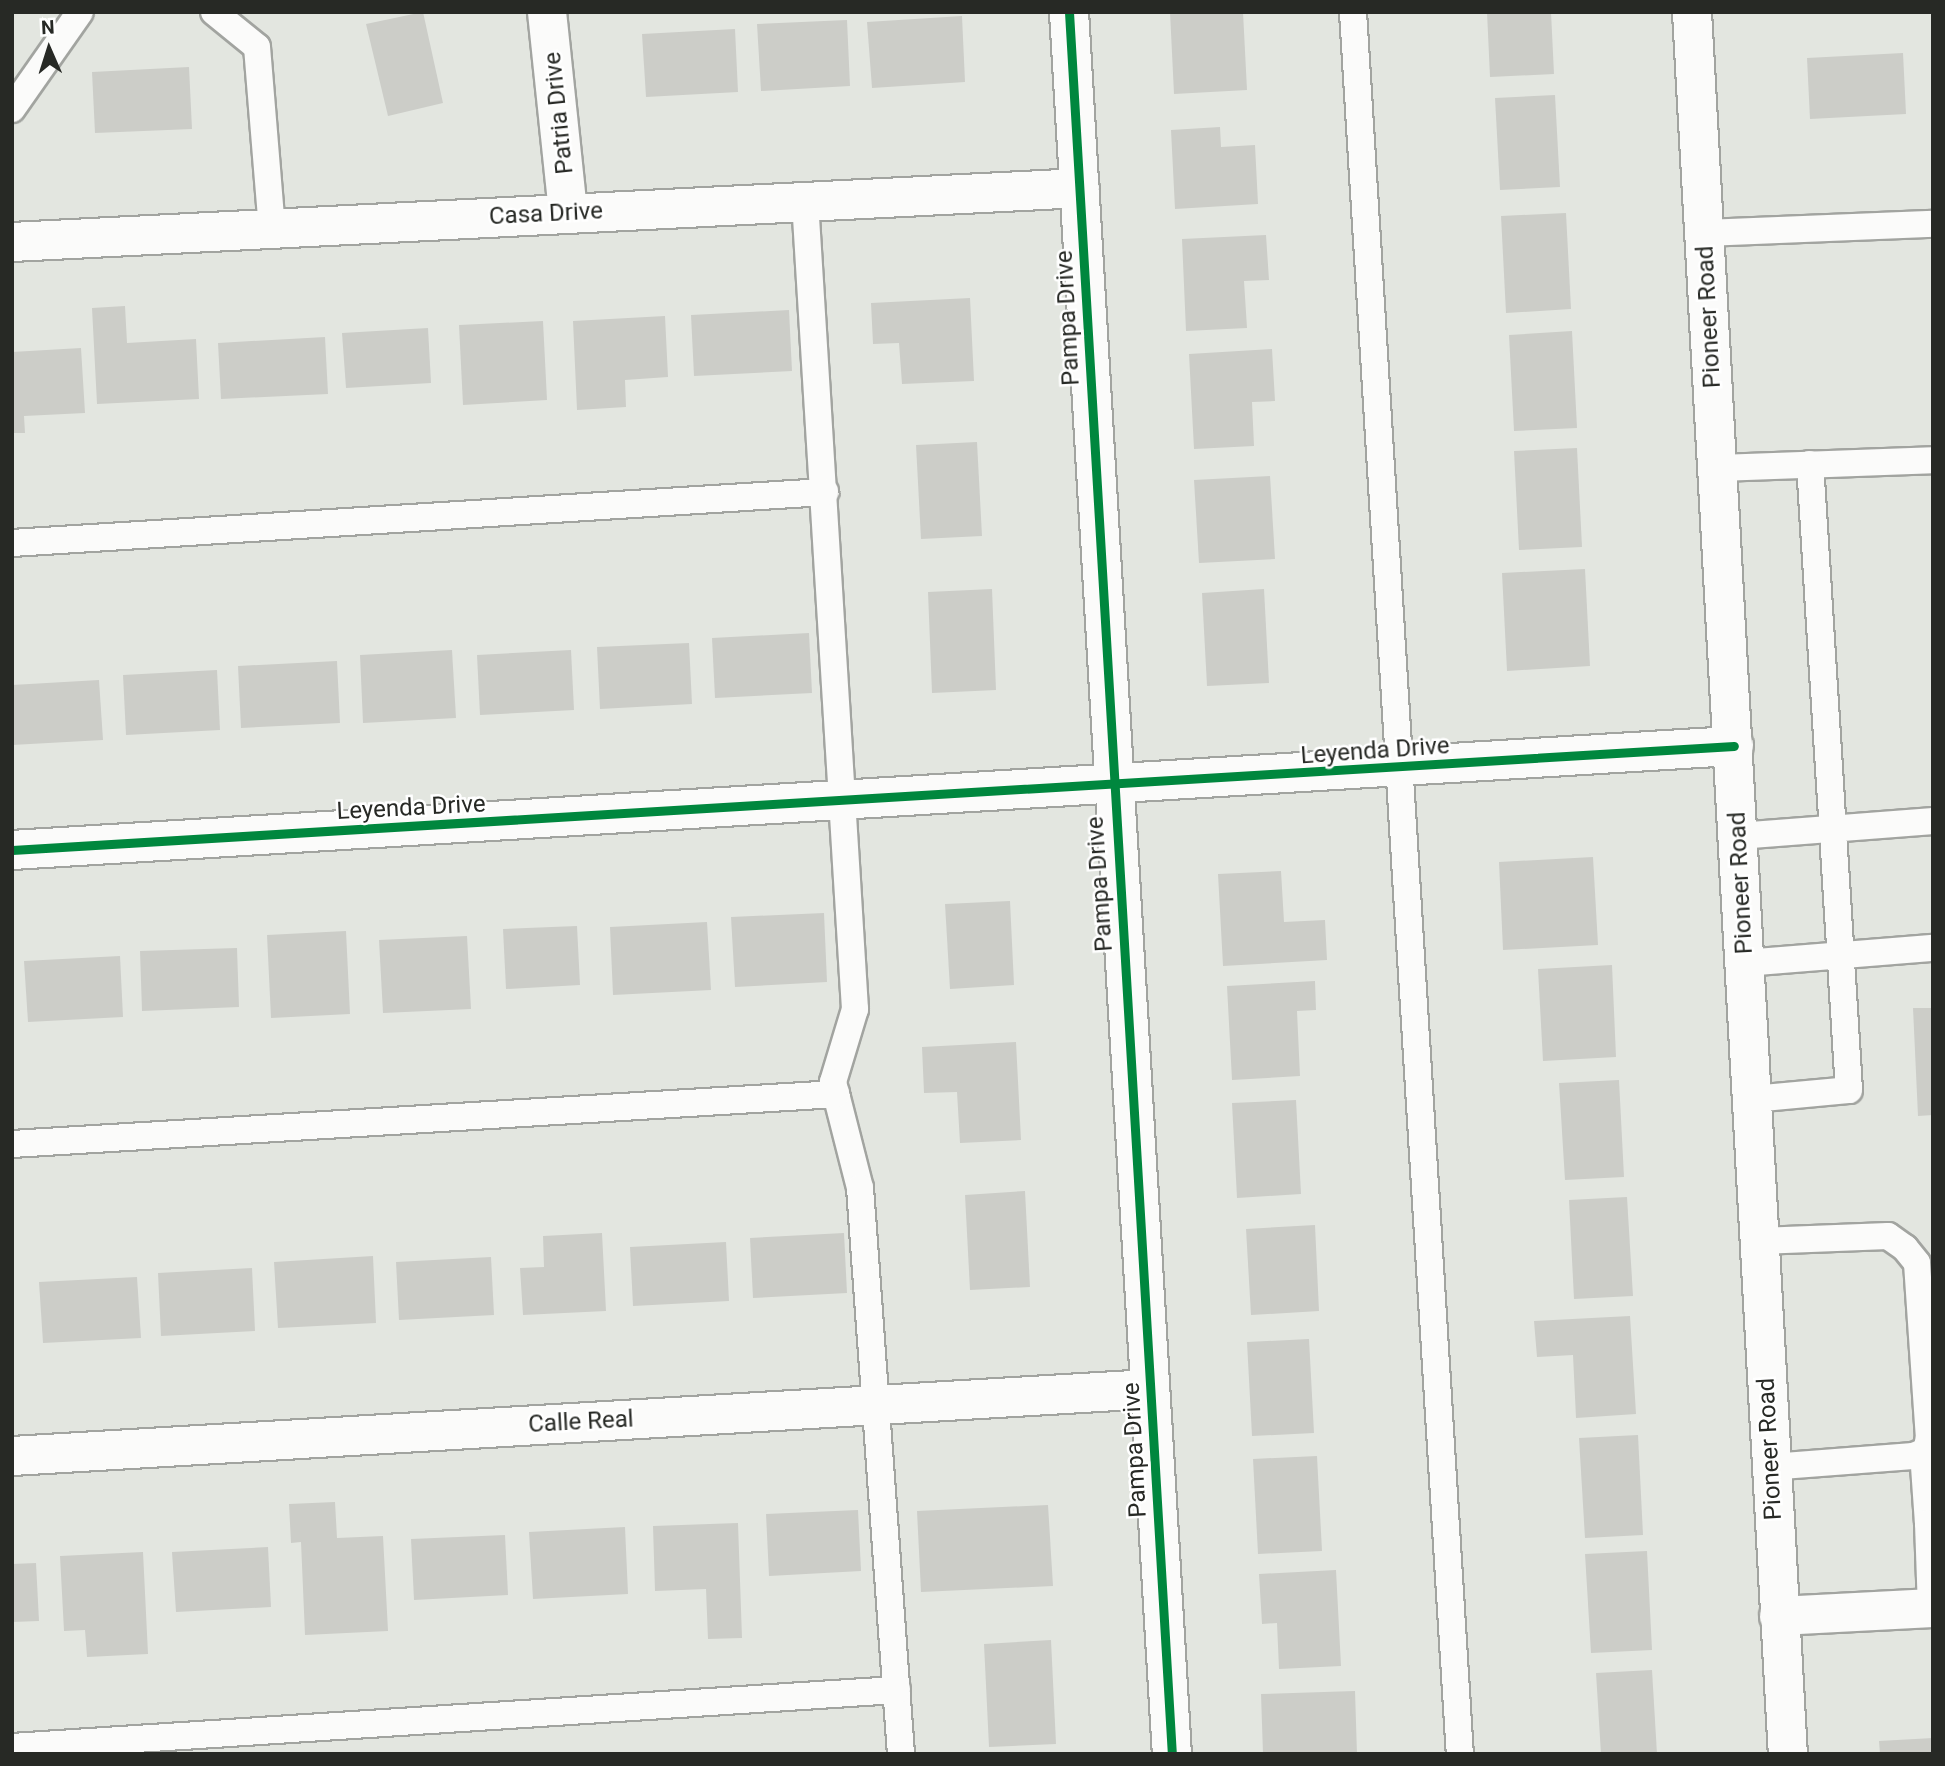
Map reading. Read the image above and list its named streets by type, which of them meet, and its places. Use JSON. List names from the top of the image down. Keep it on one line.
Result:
{"streets":{"street":["Patria Drive","Casa Drive","Pioneer Road","Pampa Drive","Leyenda Drive","Calle Real"]},"crossings":[["Patria Drive","Casa Drive"],["Casa Drive","Pampa Drive"],["Pioneer Road","Leyenda Drive"],["Pampa Drive","Leyenda Drive"],["Pampa Drive","Calle Real"]],"north":"top"}
